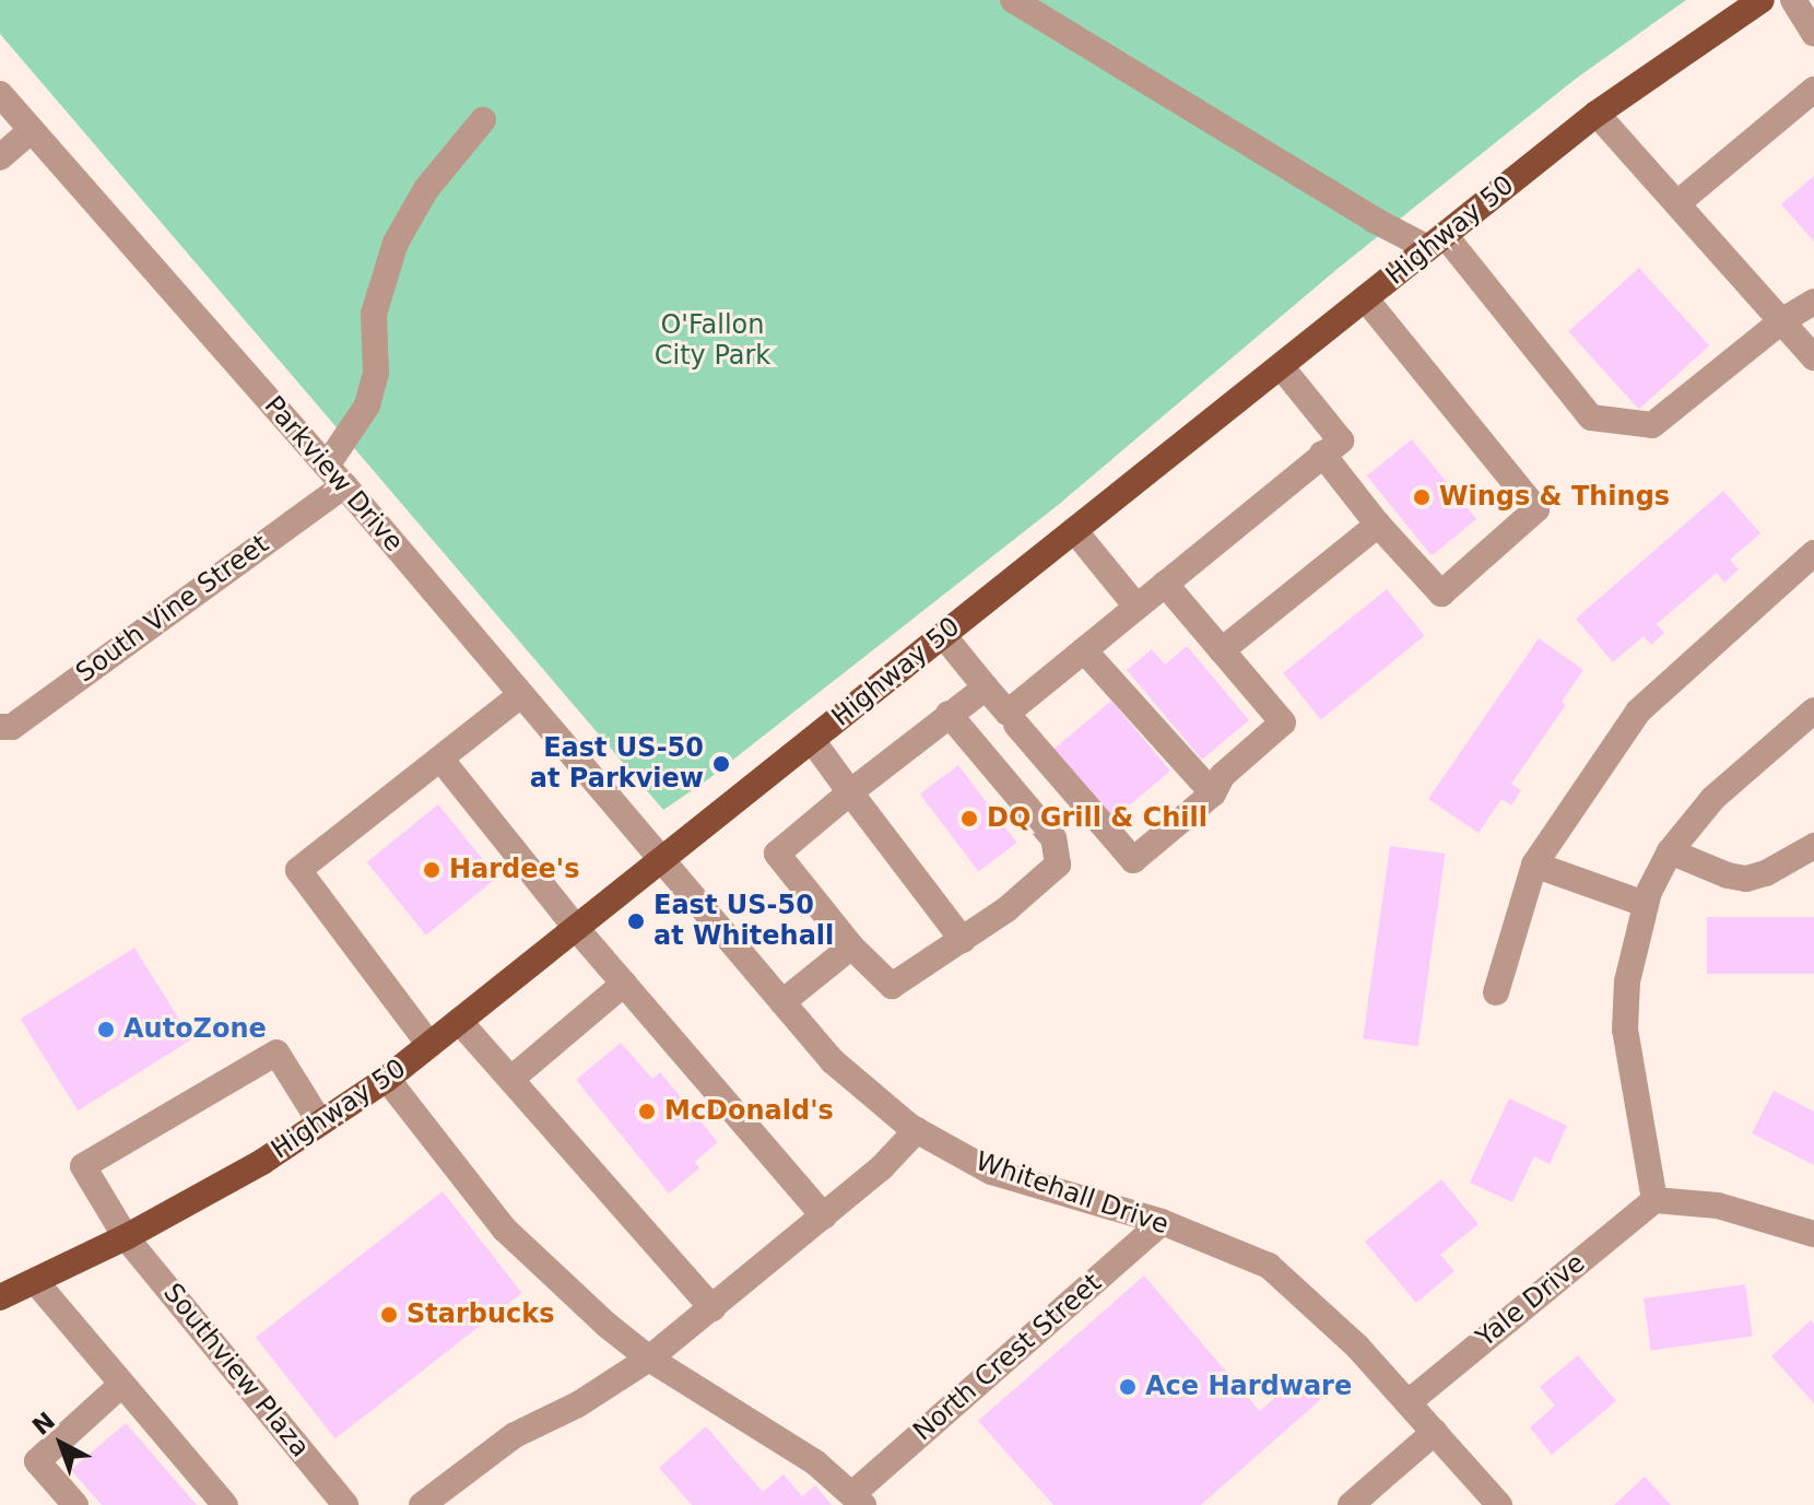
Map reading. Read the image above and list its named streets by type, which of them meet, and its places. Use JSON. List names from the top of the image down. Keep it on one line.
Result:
{"streets":{"main road":["Highway 50"],"street":["Parkview Drive","South Vine Street","Whitehall Drive","Yale Drive","North Crest Street","Southview Plaza"]},"crossings":[["Highway 50","Parkview Drive"],["Highway 50","Whitehall Drive"],["Highway 50","Southview Plaza"],["Parkview Drive","South Vine Street"],["Parkview Drive","Whitehall Drive"],["Whitehall Drive","Yale Drive"],["Whitehall Drive","North Crest Street"]],"parks":["O'Fallon City Park"],"places":["Wings & Things","East US-50 at Parkview","DQ Grill & Chill","Hardee's","East US-50 at Whitehall","AutoZone","McDonald's","Starbucks","Ace Hardware"],"north":"top left"}
